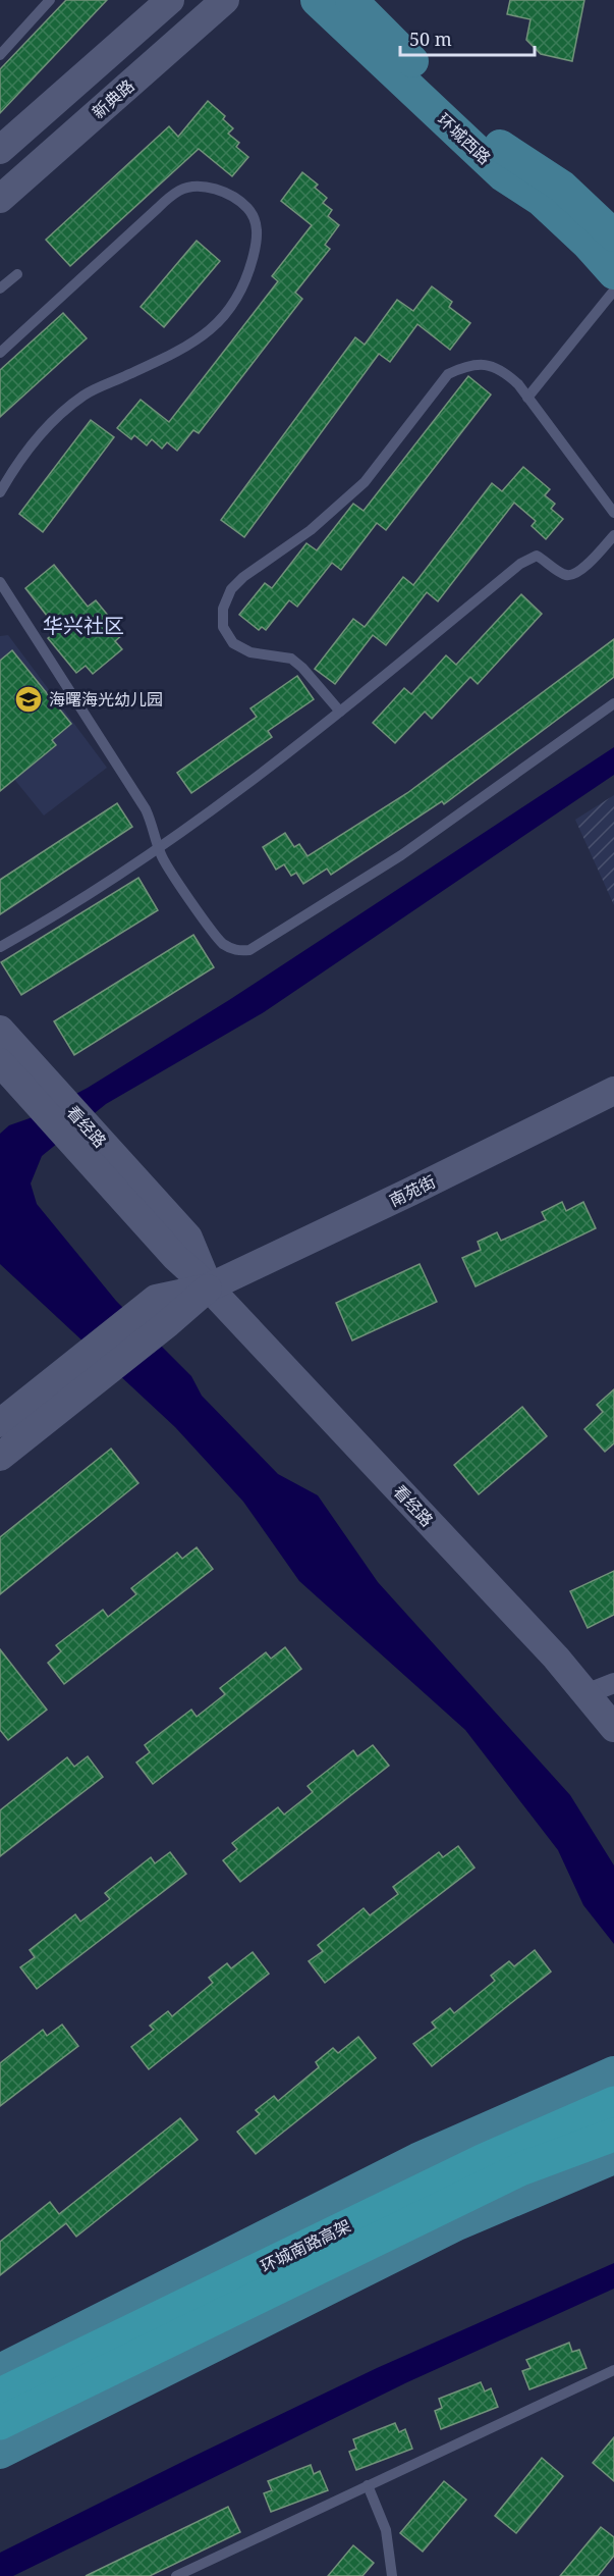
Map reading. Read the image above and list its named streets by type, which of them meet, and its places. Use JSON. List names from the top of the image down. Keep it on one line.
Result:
{"streets":{"highway":["环城南路高架"],"main road":["新典路","环城西路","看经路","南苑街"]},"crossings":[["看经路","南苑街"]],"districts":["华兴社区"],"places":{"school or university":["海曙海光幼儿园"]},"scale_bar":"50 m"}
